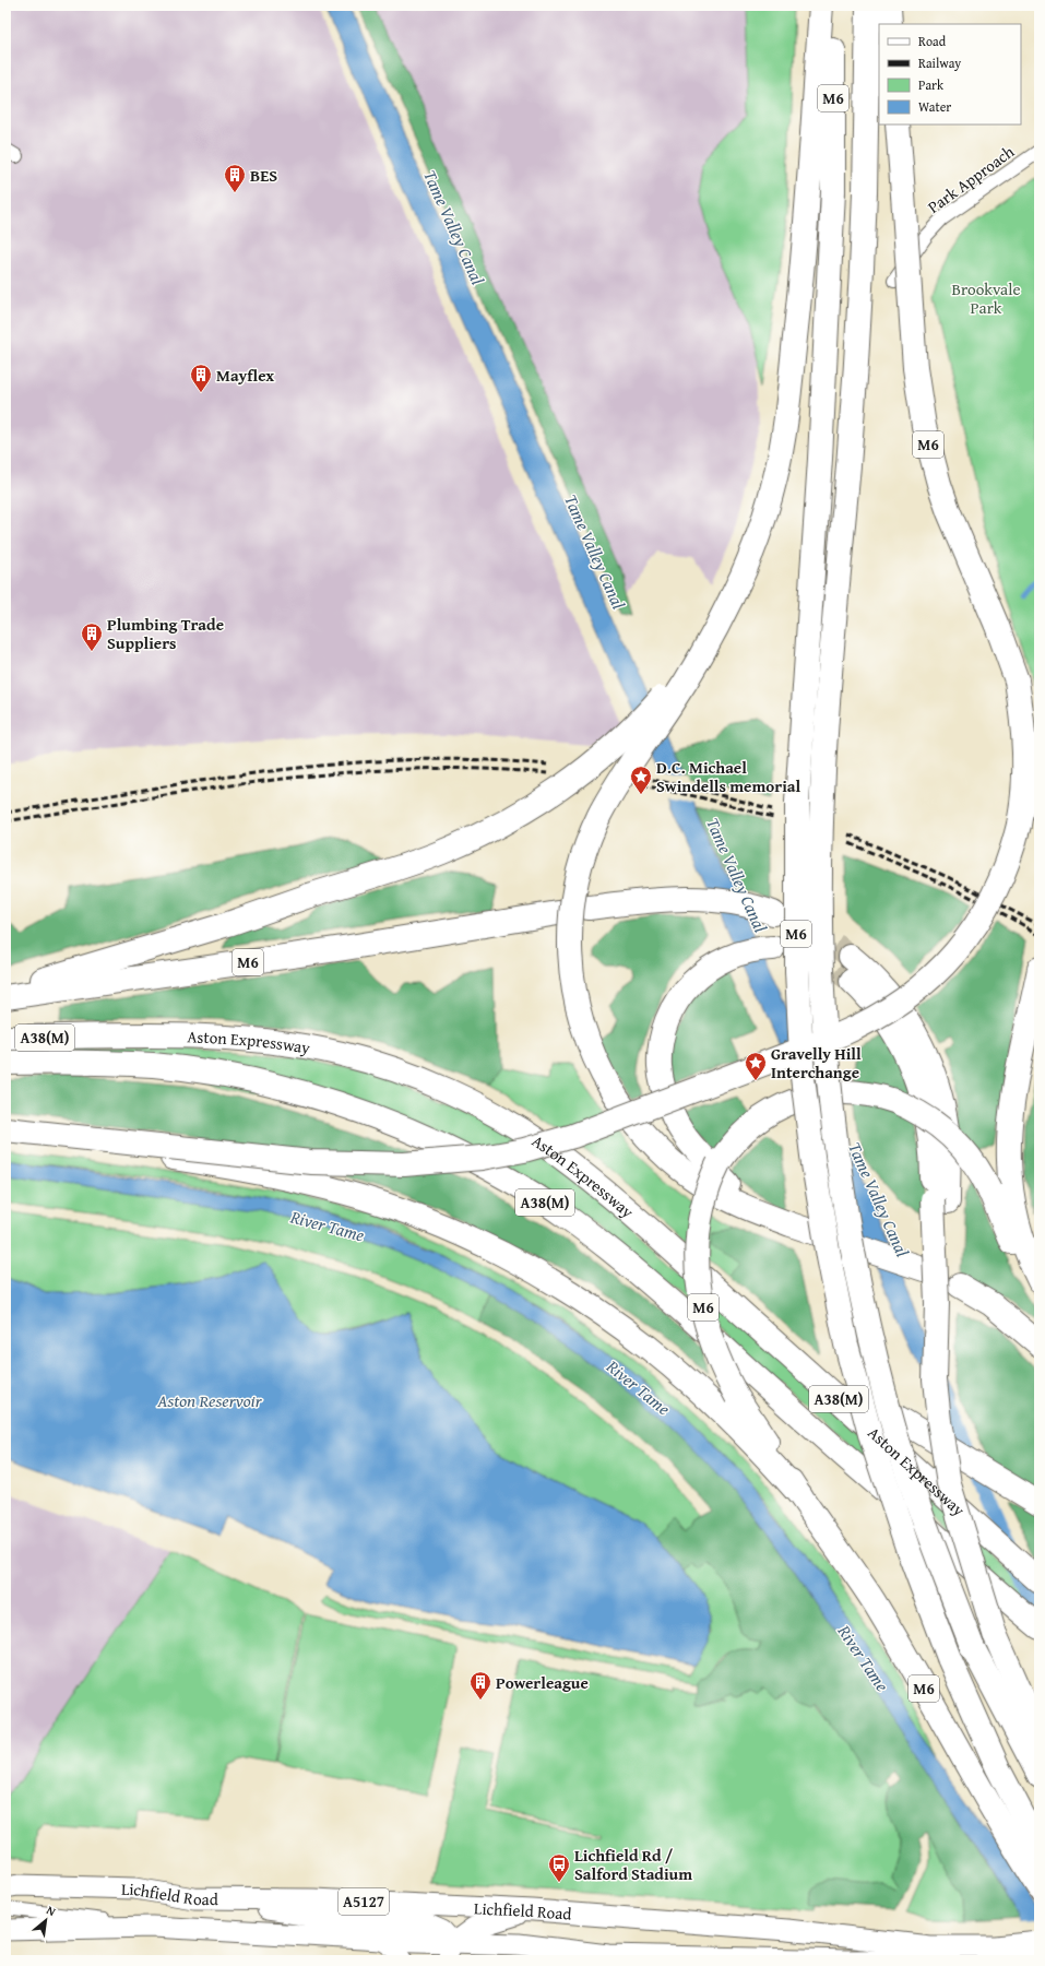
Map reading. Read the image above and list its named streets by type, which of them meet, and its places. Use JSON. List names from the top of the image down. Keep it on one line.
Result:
{"streets":{"highway":["M6","A38(M)","Aston Expressway"],"main road":["Lichfield Road","A5127"],"street":["Park Approach"]},"crossings":[["A38(M)","Aston Expressway"]],"water":["Tame Valley Canal","River Tame","Aston Reservoir"],"parks":["Brookvale Park"],"places":{"building":["BES","Mayflex","Plumbing Trade Suppliers","Powerleague"],"place":["D.C. Michael Swindells memorial","Gravelly Hill Interchange"],"bus stop":["Lichfield Rd / Salford Stadium"]},"legend":["Road","Railway","Park","Water"],"north":"top right"}
